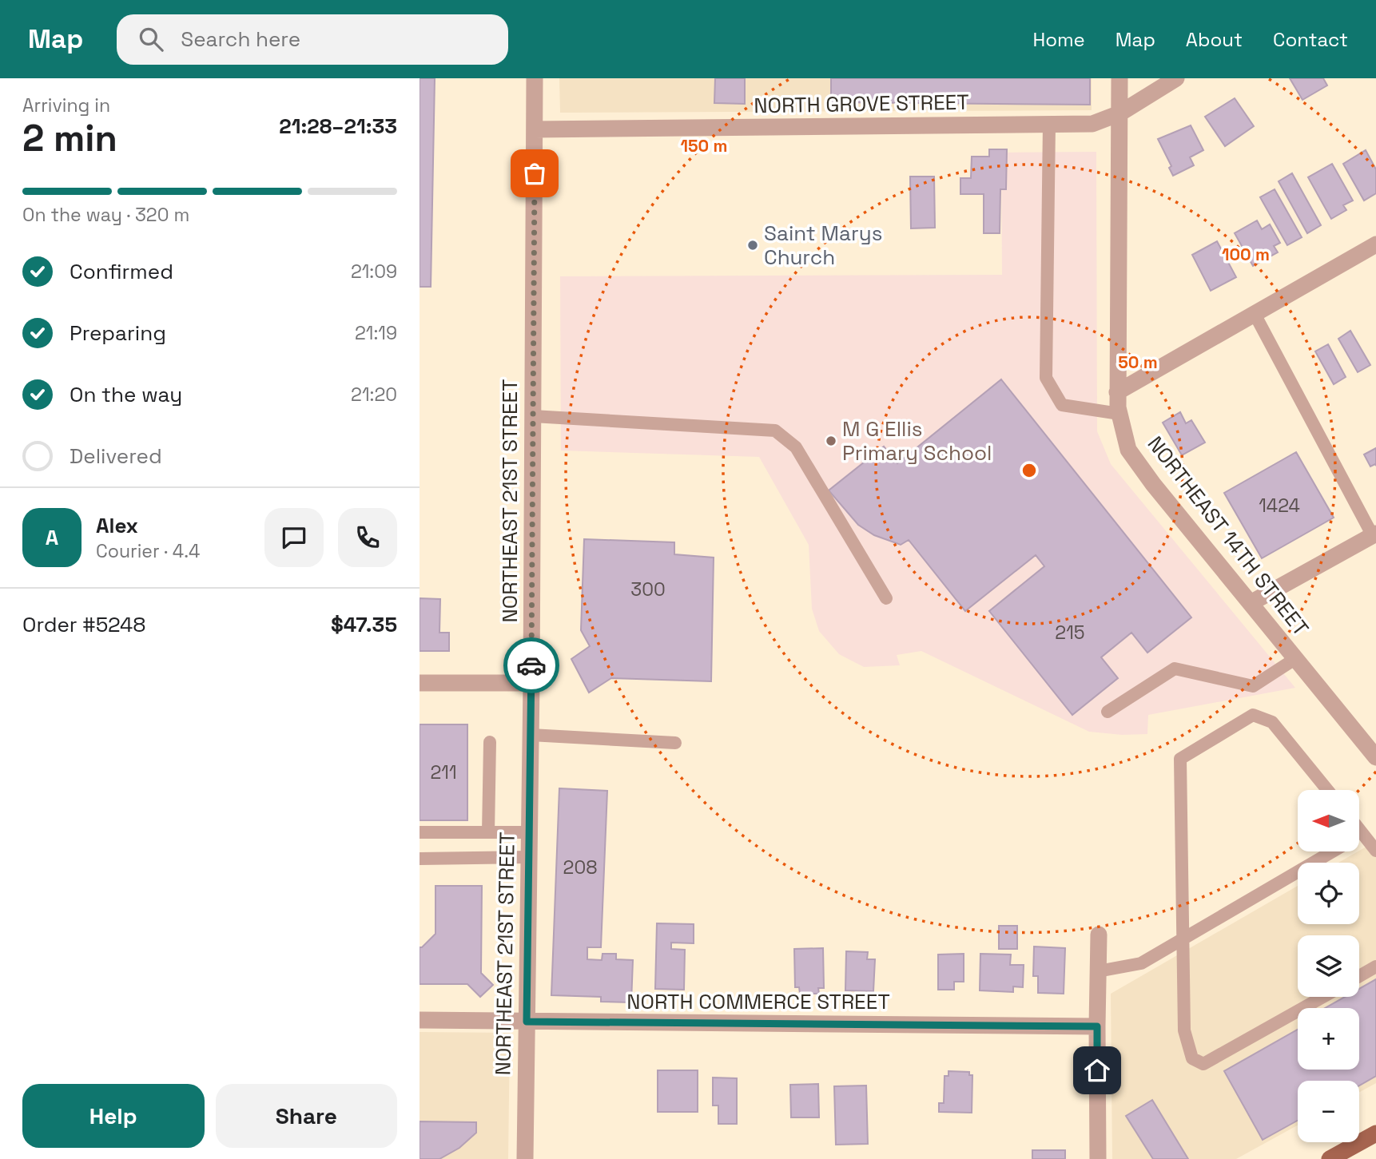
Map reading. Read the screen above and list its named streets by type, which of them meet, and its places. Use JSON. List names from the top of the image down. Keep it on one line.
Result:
{"streets":{"street":["NORTH GROVE STREET","NORTHEAST 21ST STREET","NORTHEAST 14TH STREET","NORTH COMMERCE STREET"]},"crossings":[["NORTH GROVE STREET","NORTHEAST 21ST STREET"],["NORTH GROVE STREET","NORTHEAST 14TH STREET"],["NORTHEAST 21ST STREET","NORTH COMMERCE STREET"]],"places":["Saint Marys Church","M G Ellis Primary School"],"house_numbers":["1424","300","215","211","208"],"north":"left","page":{"header":"Map","search":"Search here","nav":["Home","Map","About","Contact"],"heading":["2 min","Arriving in","21:28–21:33"],"panel":["Alex","Courier · 4.4","Order #5248","$47.35"],"bar":"On the way · 320 m","list":[["Confirmed","21:09"],["Preparing","21:19"],["On the way","21:20"],"Delivered"],"round":"A","map_buttons":["+","−"],"buttons":["Help","Share"]},"rings":["150 m","100 m","50 m"]}
